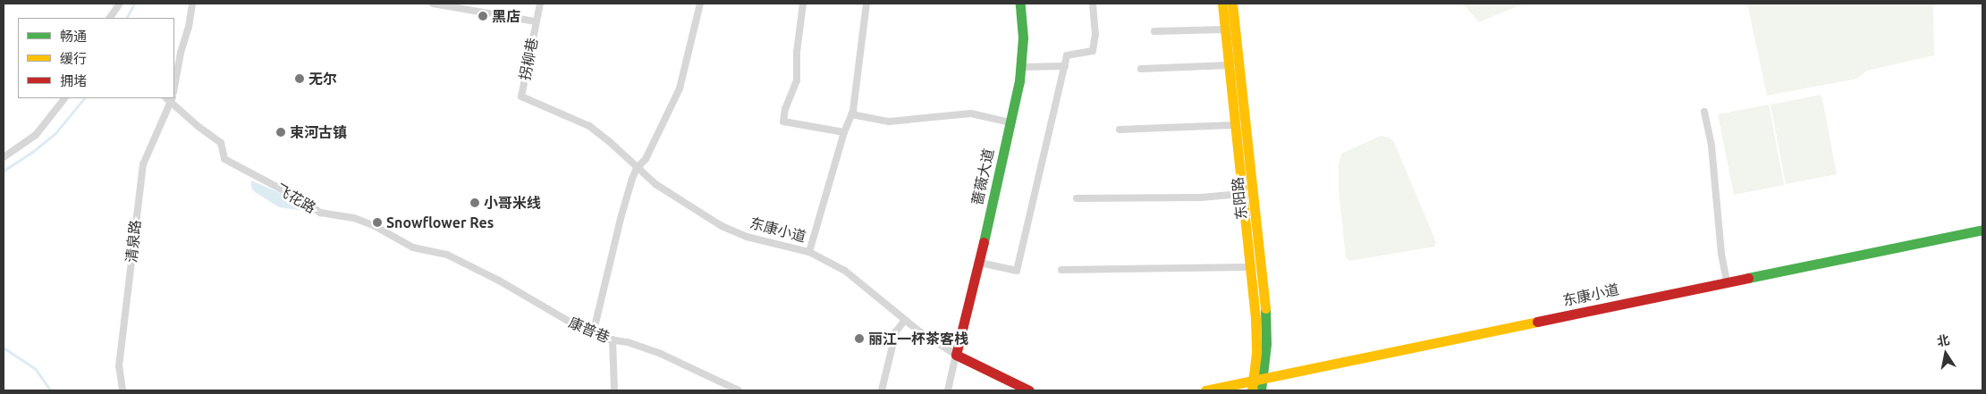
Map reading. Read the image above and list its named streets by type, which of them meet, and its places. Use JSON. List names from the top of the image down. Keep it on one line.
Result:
{"streets":{"street":["拐柳巷","蔷薇大道","飞花路","东阳路","东康小道","清泉路","康普巷"]},"crossings":[["拐柳巷","东康小道"],["蔷薇大道","东康小道"],["飞花路","清泉路"],["飞花路","康普巷"],["东阳路","东康小道"]],"places":["黑店","无尔","束河古镇","小哥米线","Snowflower Res","丽江一杯茶客栈"],"legend":["畅通","缓行","拥堵"],"north":"top"}
